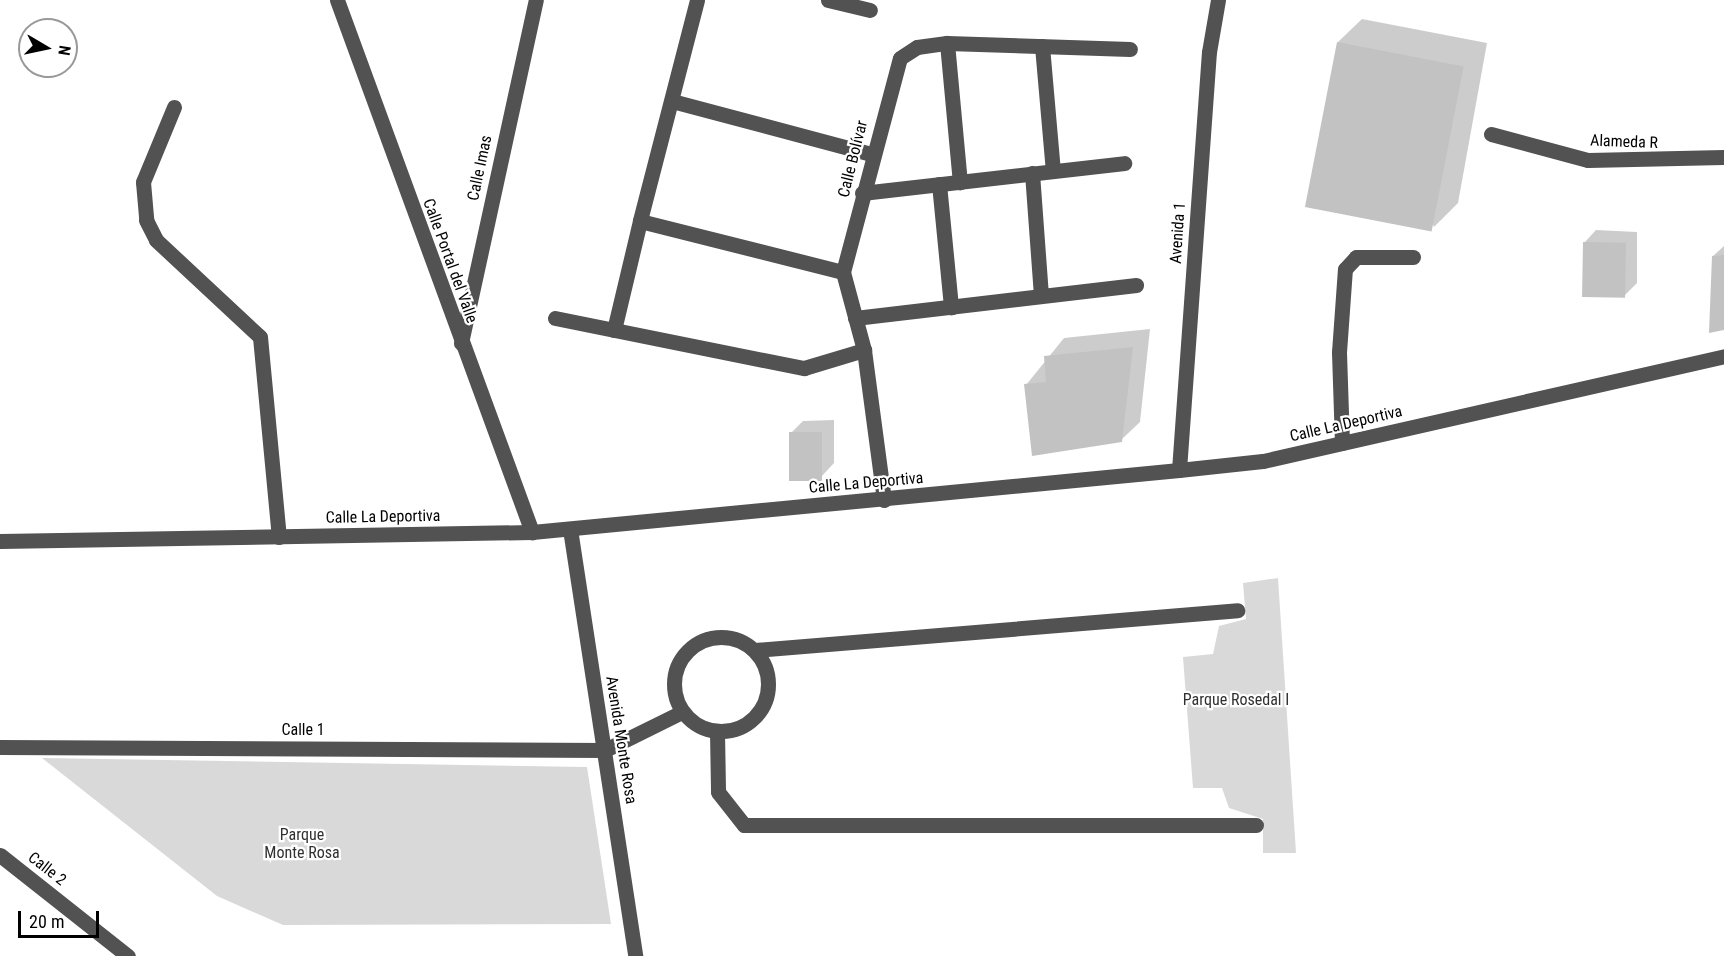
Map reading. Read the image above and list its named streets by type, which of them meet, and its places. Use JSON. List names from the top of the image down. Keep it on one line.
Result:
{"streets":{"street":["Alameda R","Calle Bolívar","Calle Imas","Avenida 1","Calle Portal del Valle","Calle La Deportiva","Calle 1","Avenida Monte Rosa","Calle 2"]},"crossings":[["Calle Bolívar","Calle La Deportiva"],["Calle Imas","Calle Portal del Valle"],["Avenida 1","Calle La Deportiva"],["Calle Portal del Valle","Calle La Deportiva"],["Calle La Deportiva","Avenida Monte Rosa"],["Calle 1","Avenida Monte Rosa"]],"parks":["Parque Rosedal I","Parque Monte Rosa"],"scale_bar":"20 m","north":"right"}
